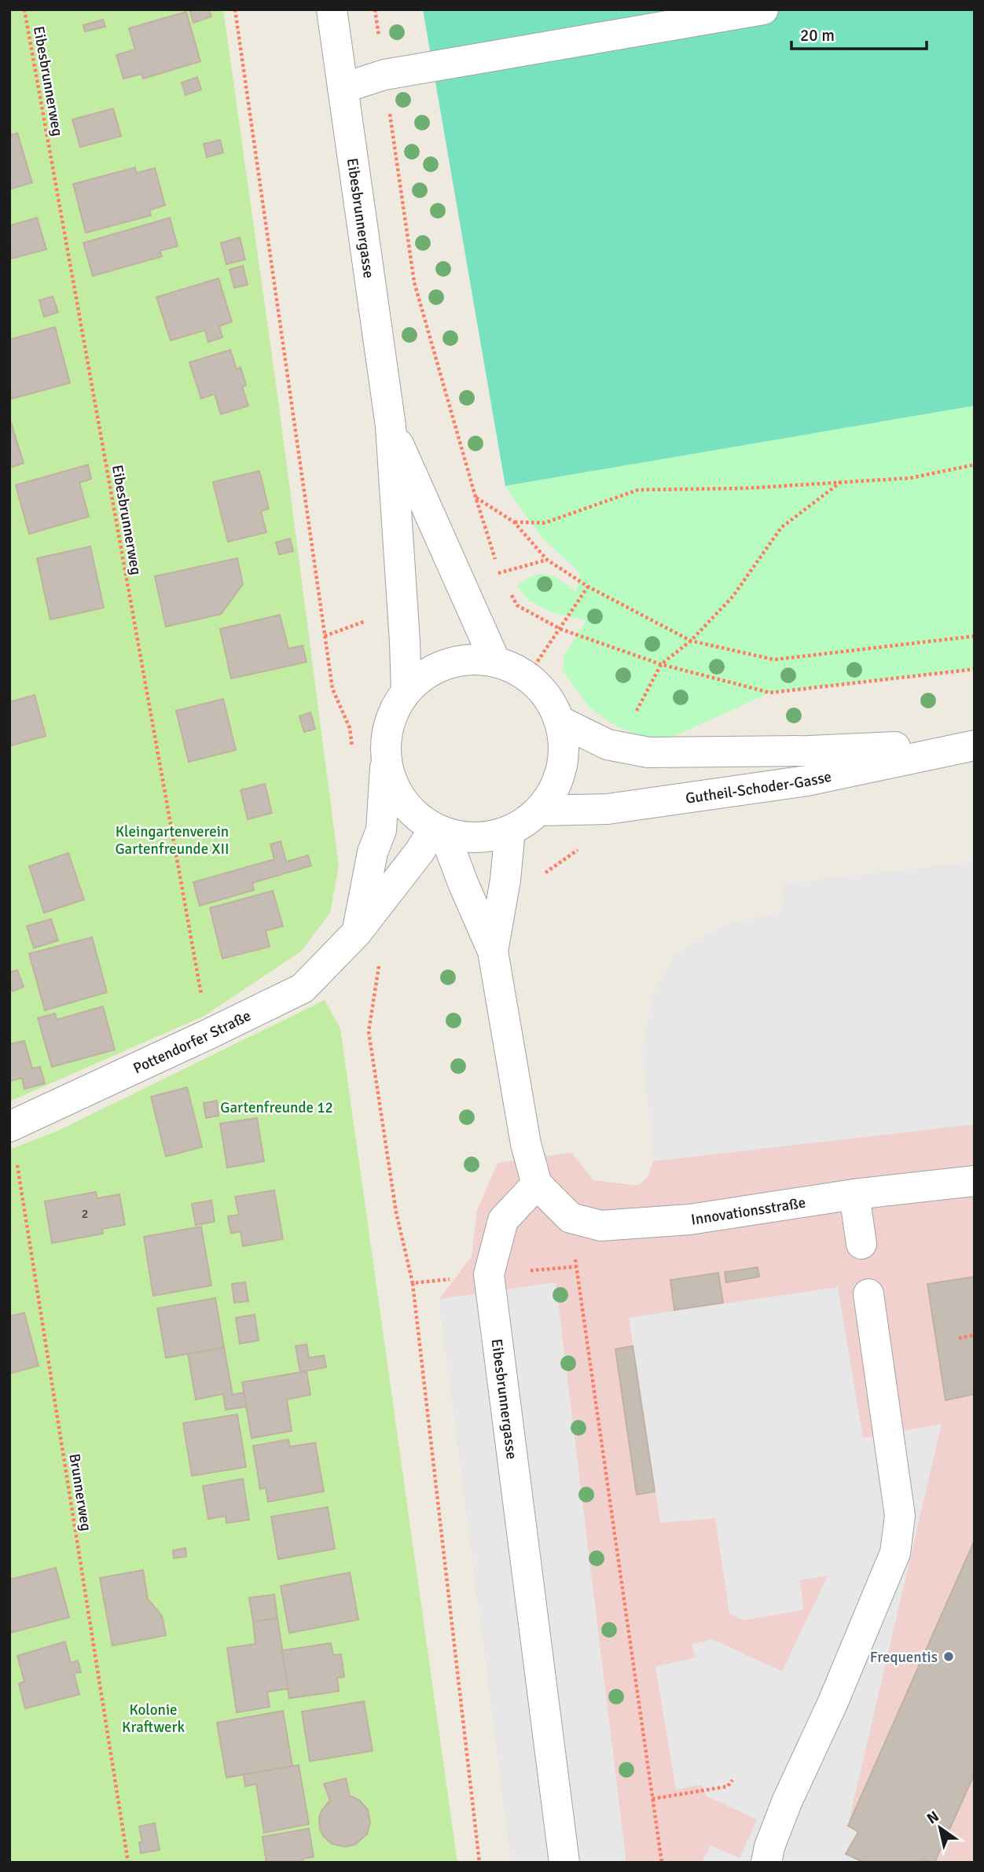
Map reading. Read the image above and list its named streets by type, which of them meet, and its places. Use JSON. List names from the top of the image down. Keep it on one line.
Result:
{"streets":{"street":["Eibesbrunnergasse","Gutheil-Schoder-Gasse","Pottendorfer Straße","Innovationsstraße"],"path":["Eibesbrunnerweg","Brunnerweg"]},"crossings":[["Eibesbrunnerweg","Pottendorfer Straße"],["Eibesbrunnergasse","Gutheil-Schoder-Gasse"],["Eibesbrunnergasse","Pottendorfer Straße"],["Eibesbrunnergasse","Innovationsstraße"],["Gutheil-Schoder-Gasse","Pottendorfer Straße"],["Pottendorfer Straße","Brunnerweg"]],"parks":["Kleingartenverein Gartenfreunde XII","Gartenfreunde 12","Kolonie Kraftwerk"],"places":["Frequentis"],"house_numbers":["2"],"scale_bar":"20 m","north":"top left"}
